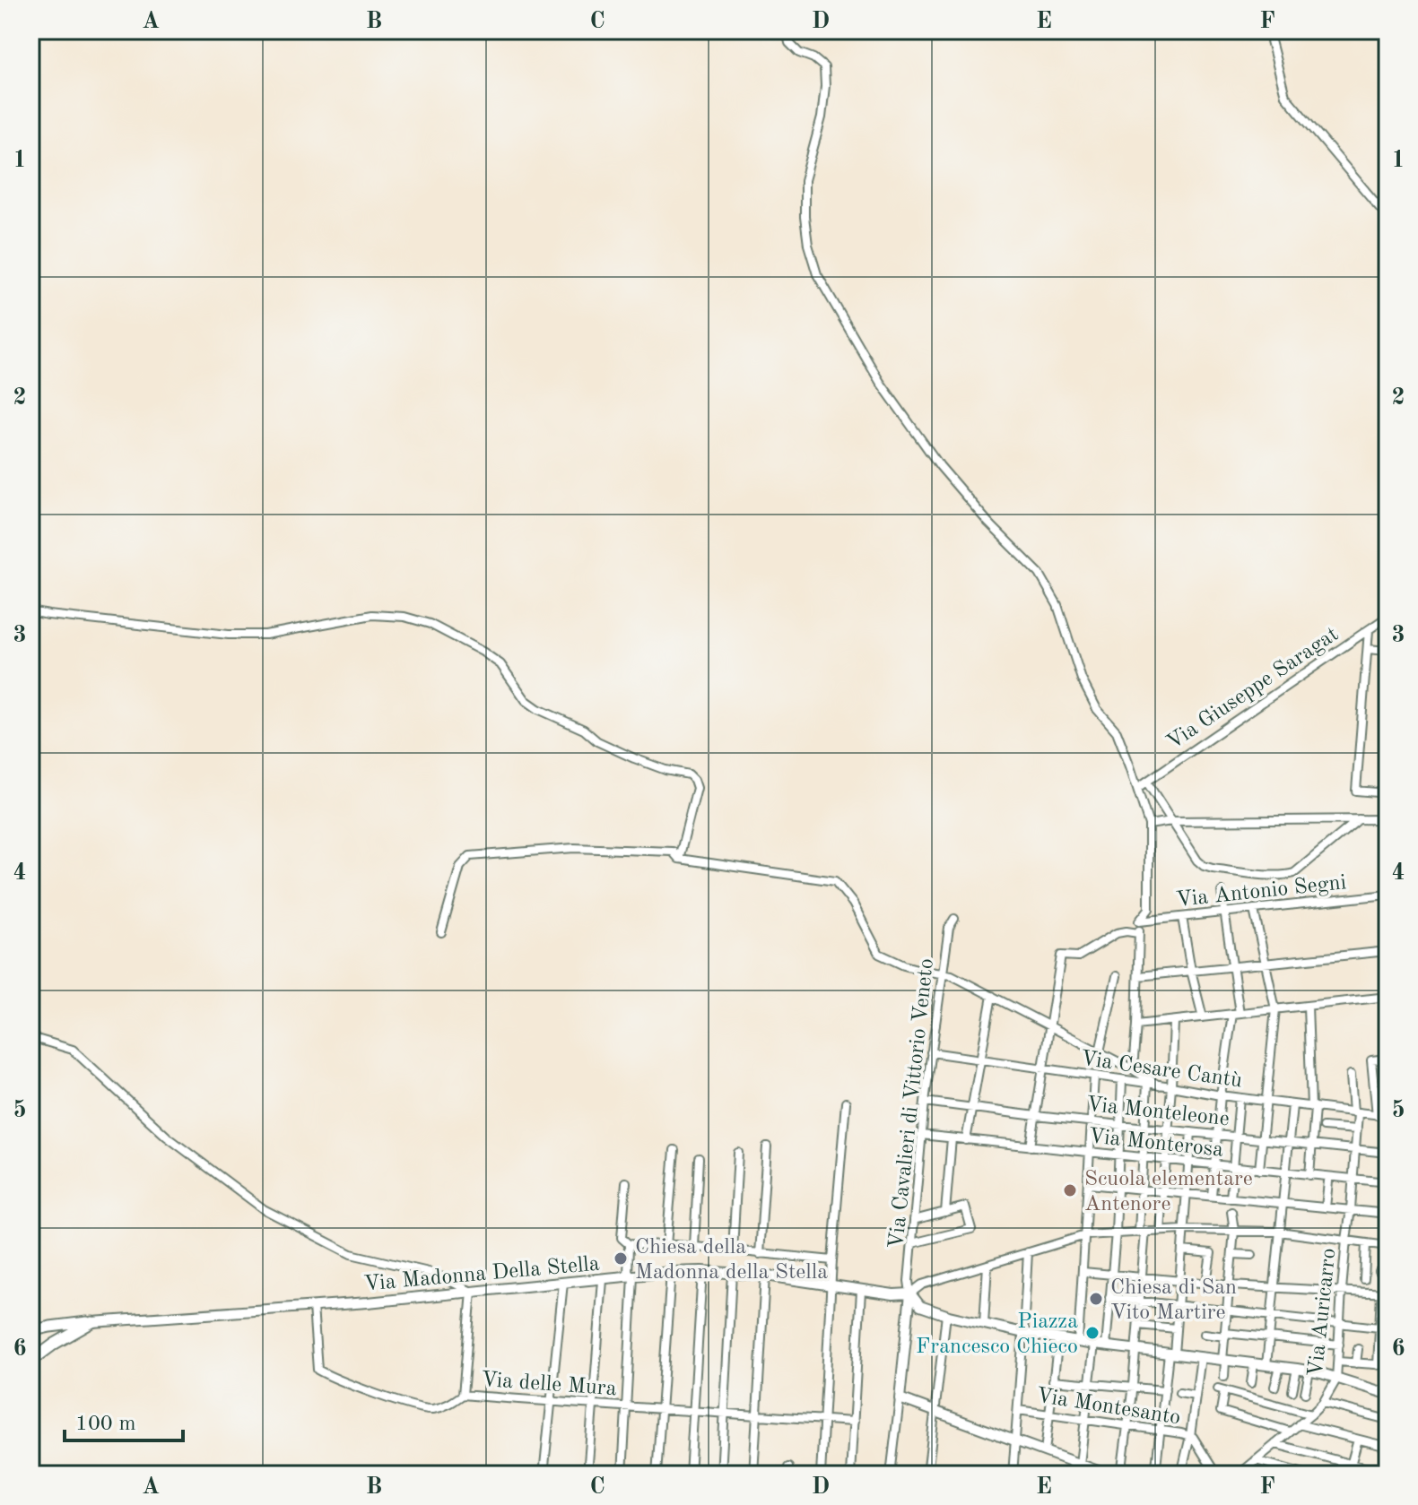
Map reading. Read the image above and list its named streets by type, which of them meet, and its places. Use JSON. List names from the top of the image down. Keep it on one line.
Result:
{"streets":{"street":["Via Giuseppe Saragat","Via Antonio Segni","Via Cesare Cantù","Via Cavalieri di Vittorio Veneto","Via Monteleone","Via Monterosa","Via Madonna Della Stella","Via Auricarro","Via delle Mura","Via Montesanto"]},"crossings":[["Via Cesare Cantù","Via Cavalieri di Vittorio Veneto"],["Via Cesare Cantù","Via Auricarro"],["Via Cavalieri di Vittorio Veneto","Via Monteleone"],["Via Cavalieri di Vittorio Veneto","Via Monterosa"],["Via Cavalieri di Vittorio Veneto","Via Madonna Della Stella"],["Via Monteleone","Via Auricarro"],["Via Monterosa","Via Auricarro"],["Via Madonna Della Stella","Via delle Mura"]],"places":["Scuola elementare Antenore","Chiesa della Madonna della Stella","Chiesa di San Vito Martire","Piazza Francesco Chieco"],"scale_bar":"100 m","grid":{"columns":["A","B","C","D","E","F"],"rows":["1","2","3","4","5","6"]}}
